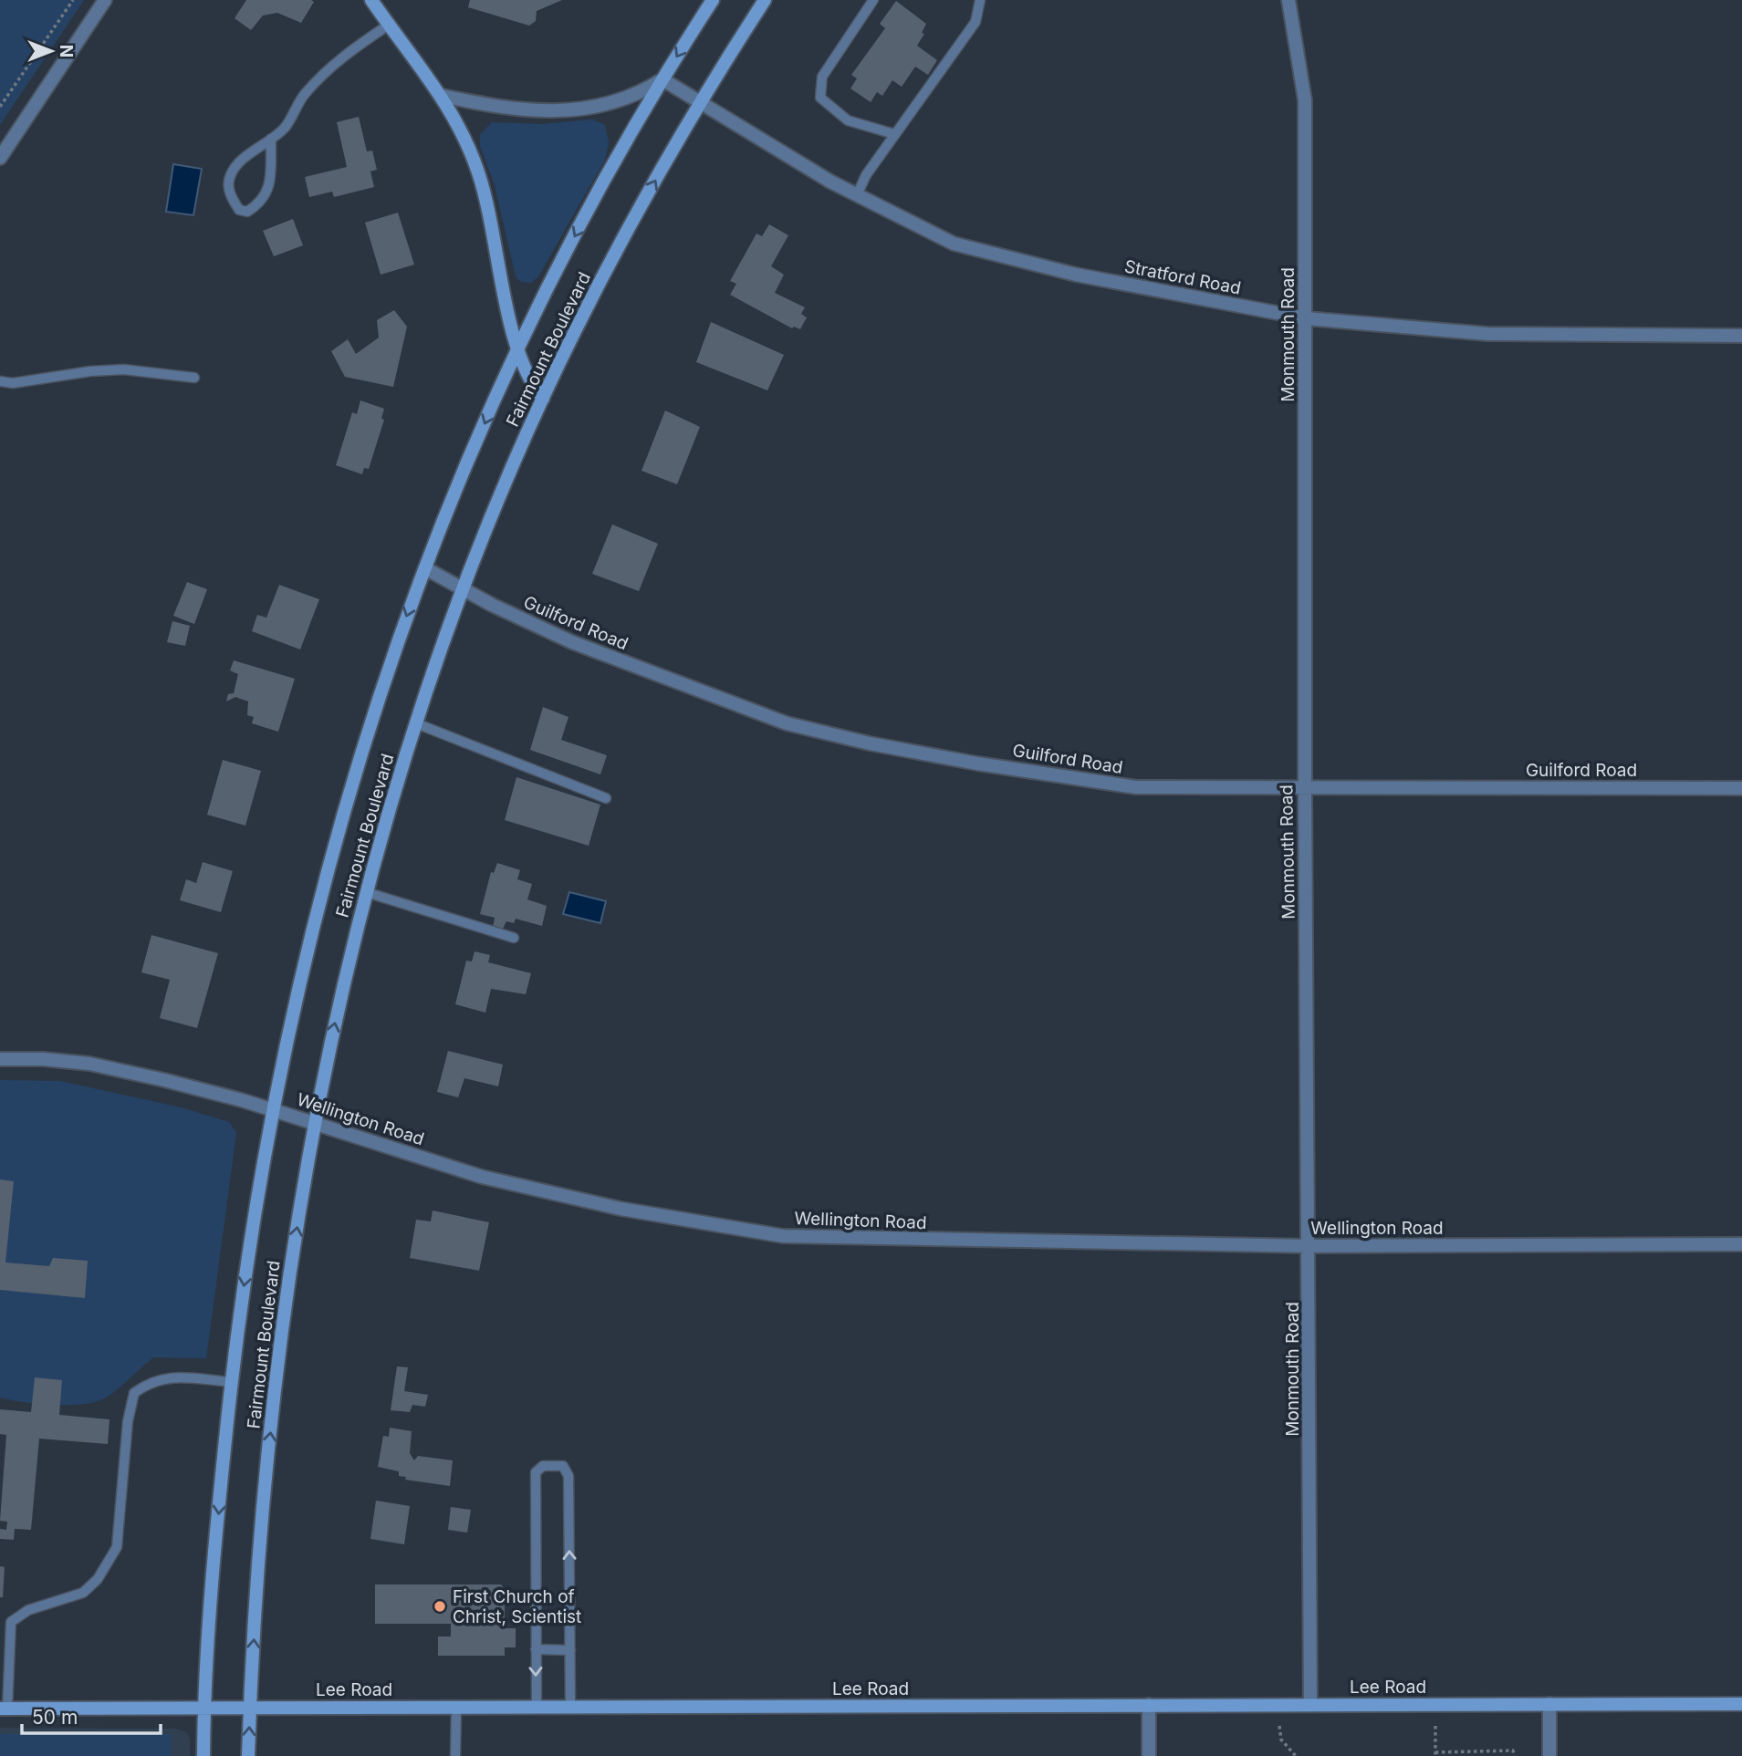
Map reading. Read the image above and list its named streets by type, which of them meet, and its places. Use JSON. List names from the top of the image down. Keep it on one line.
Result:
{"streets":{"main road":["Fairmount Boulevard","Lee Road"],"street":["Stratford Road","Monmouth Road","Guilford Road","Wellington Road"]},"crossings":[["Stratford Road","Monmouth Road"],["Stratford Road","Fairmount Boulevard"],["Monmouth Road","Guilford Road"],["Monmouth Road","Wellington Road"],["Monmouth Road","Lee Road"],["Fairmount Boulevard","Guilford Road"],["Fairmount Boulevard","Wellington Road"],["Fairmount Boulevard","Lee Road"]],"places":["First Church of Christ, Scientist"],"scale_bar":"50 m","north":"right"}
